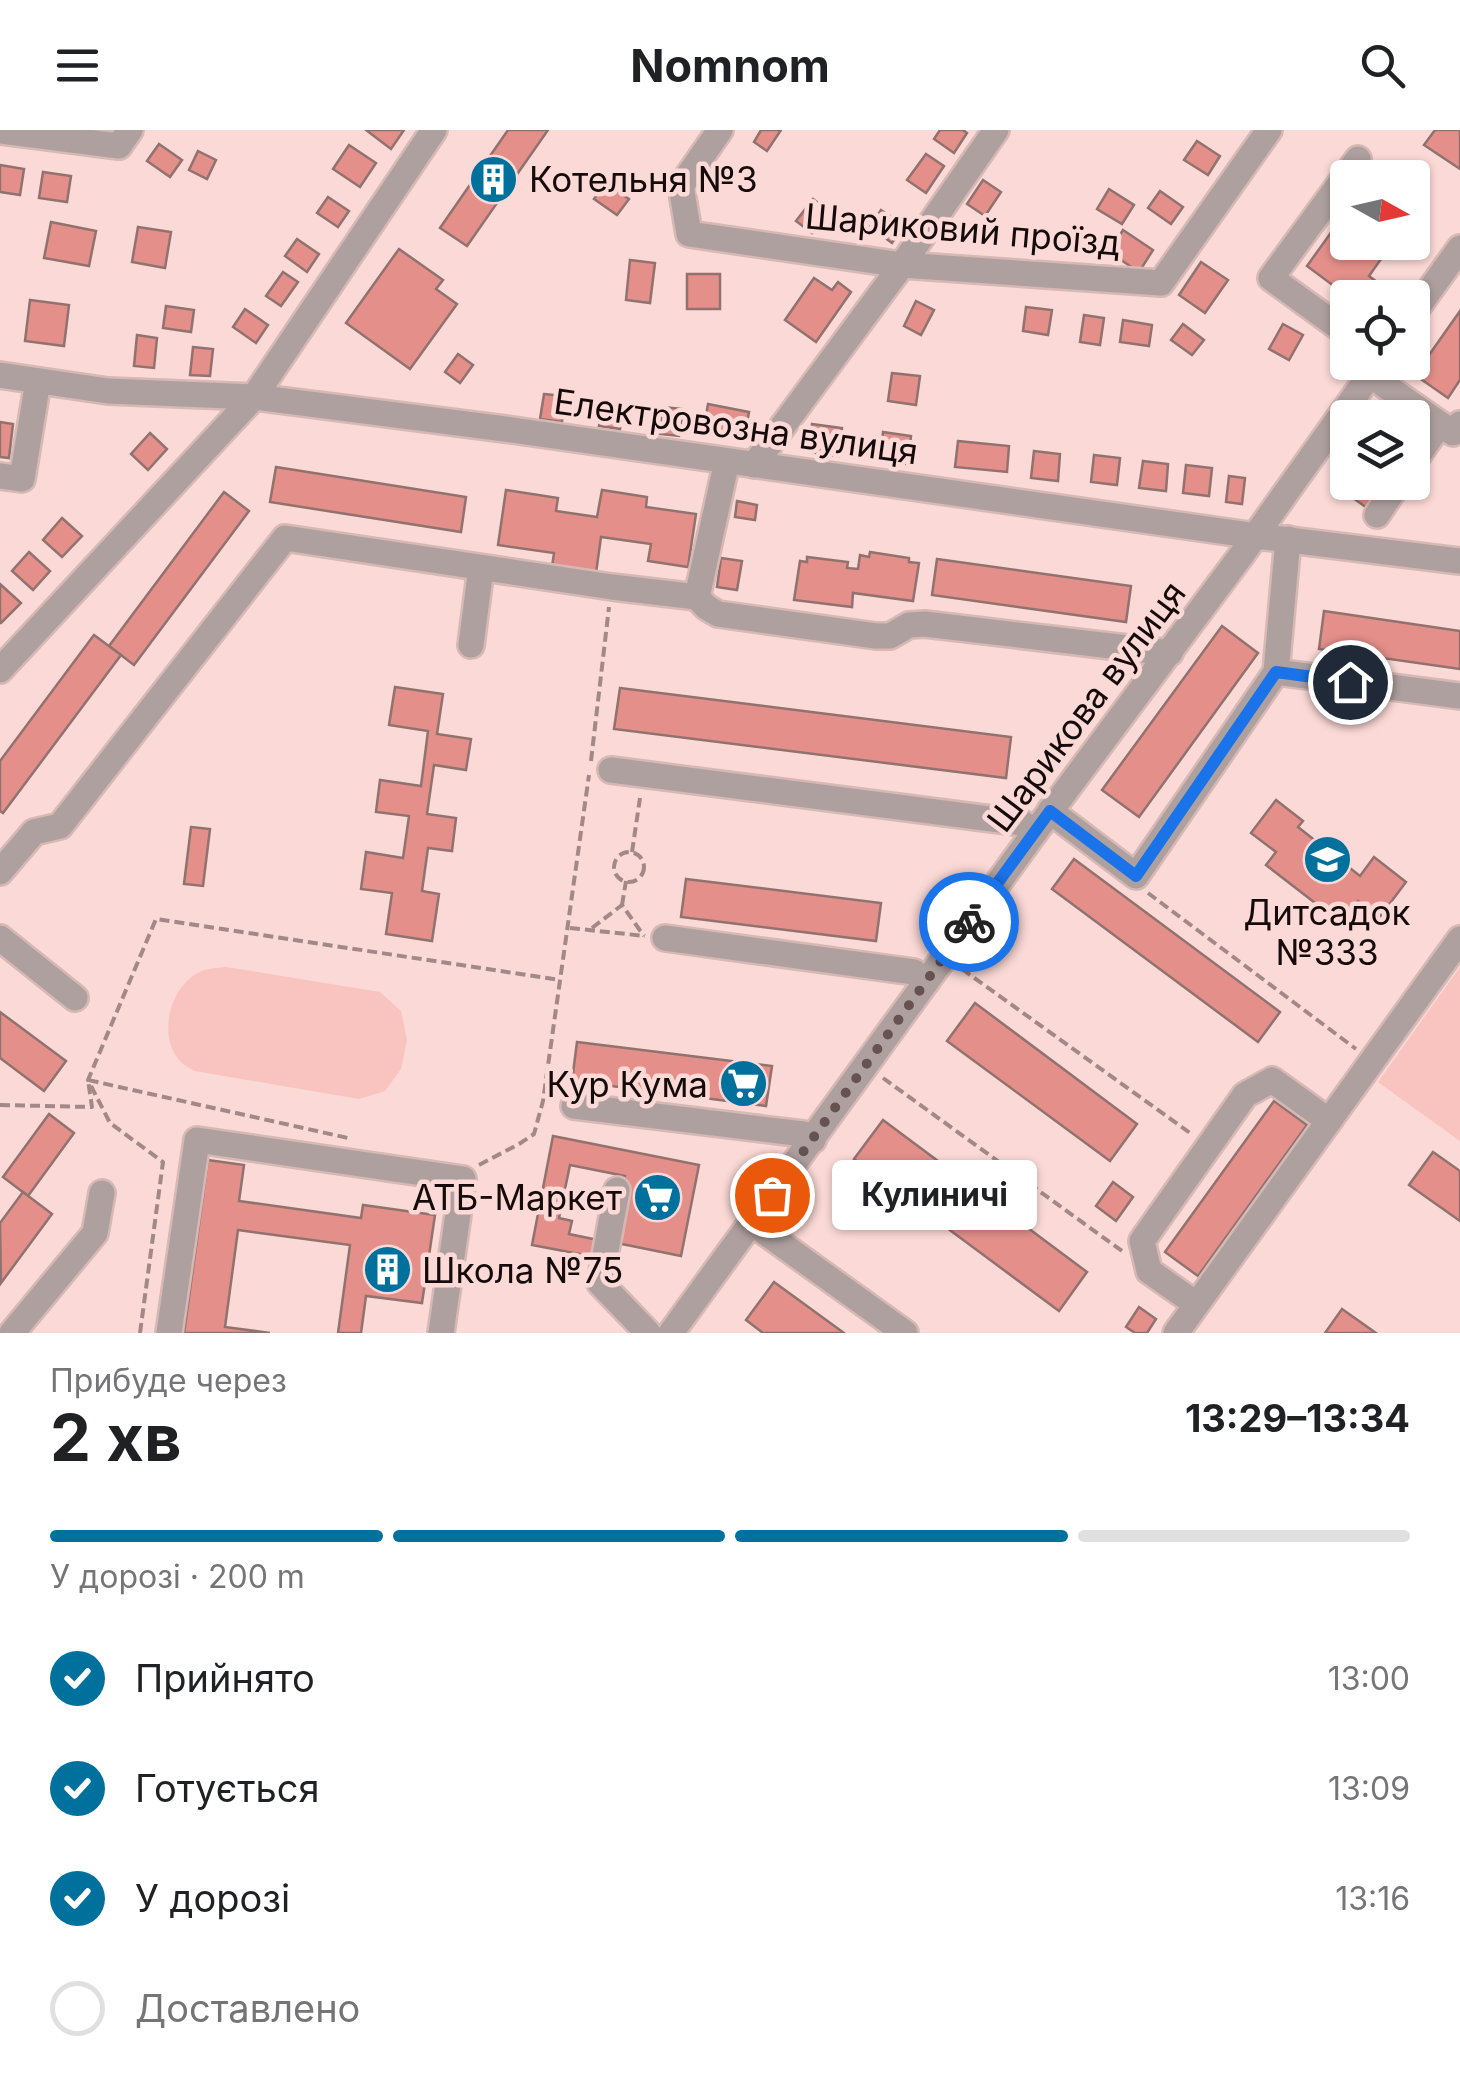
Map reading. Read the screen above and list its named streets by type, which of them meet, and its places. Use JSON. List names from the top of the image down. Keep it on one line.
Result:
{"streets":{"street":["Шариковий проїзд","Електровозна вулиця","Шарикова вулиця"]},"crossings":[["Електровозна вулиця","Шарикова вулиця"]],"places":{"building":["Котельня №3","Школа №75"],"school or university":["Дитсадок №333"],"supermarket":["Кур Кума","АТБ-Маркет"],"other":["Кулиничі"]},"north":"right","page":{"header":"Nomnom","bubble":"Кулиничі","heading":["2 хв","Прибуде через","13:29–13:34"],"bar":"У дорозі · 200 m","list":[["Прийнято","13:00"],["Готується","13:09"],["У дорозі","13:16"],"Доставлено"]}}
